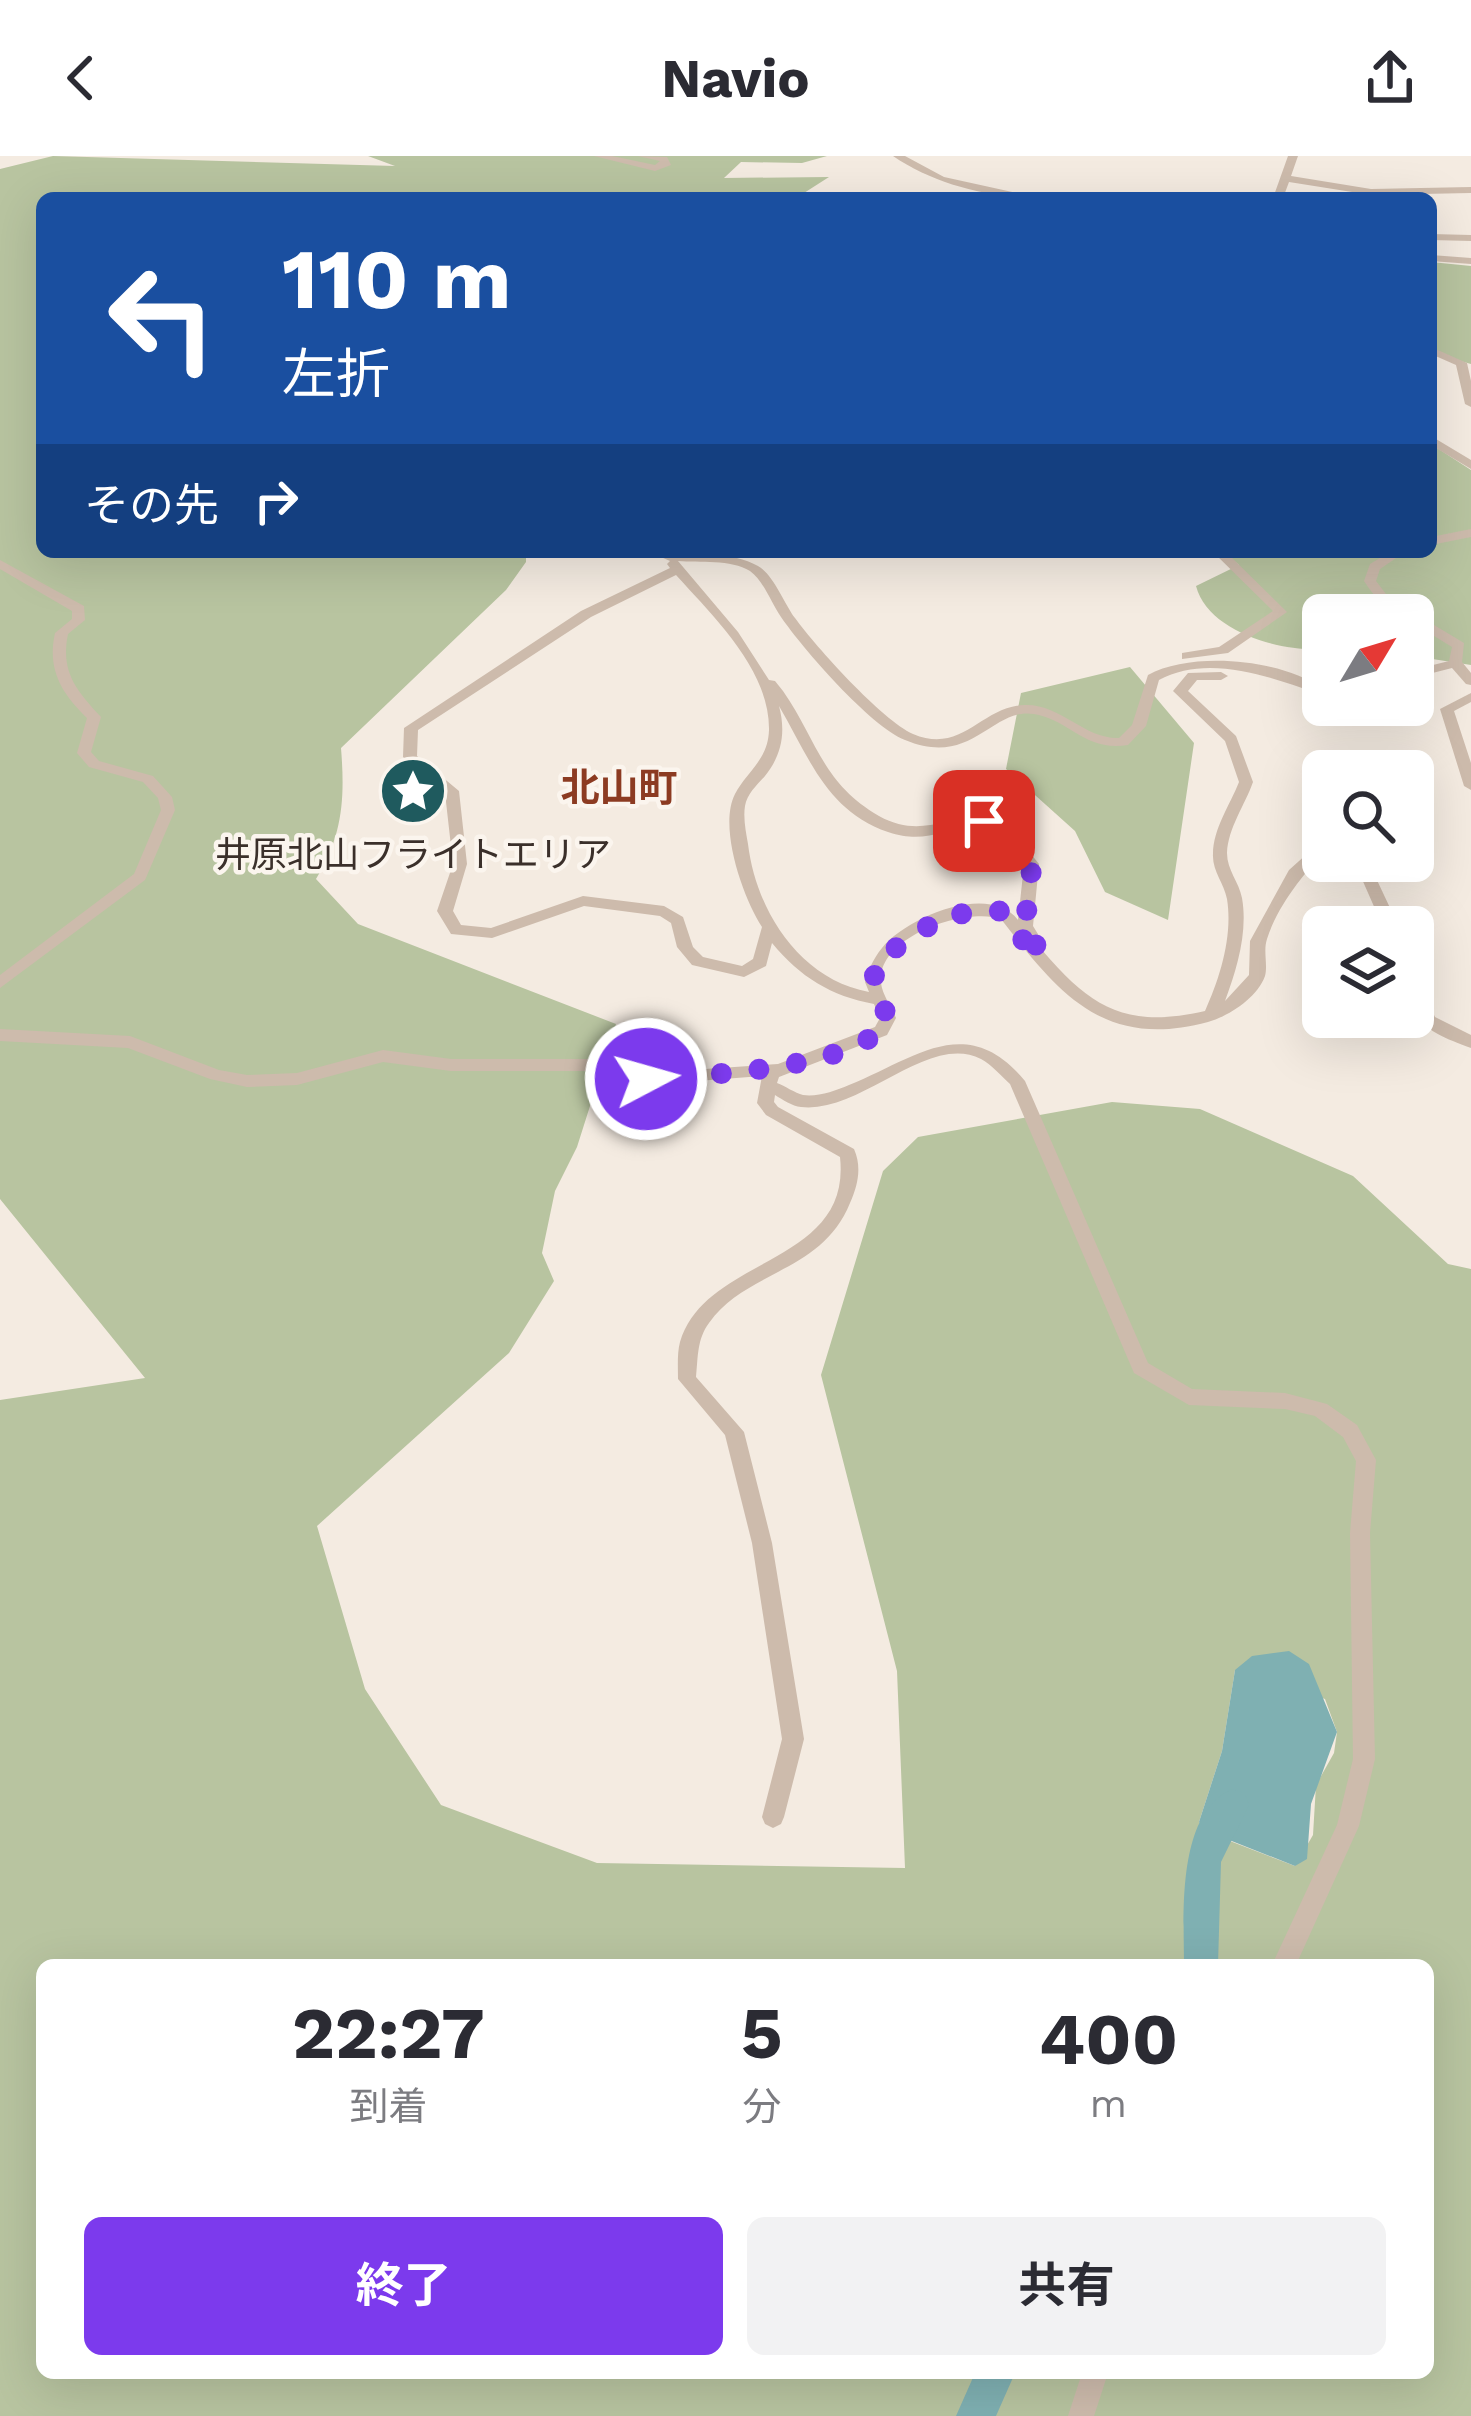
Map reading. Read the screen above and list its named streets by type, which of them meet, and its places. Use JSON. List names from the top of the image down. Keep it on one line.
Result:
{"districts":["北山町"],"places":{"place":["井原北山フライトエリア"]},"north":"top right","page":{"header":"Navio","turn":["110 m","左折"],"then":"その先","eta":["22:27","到着","5","分","400","m"],"buttons":["終了","共有"]}}
